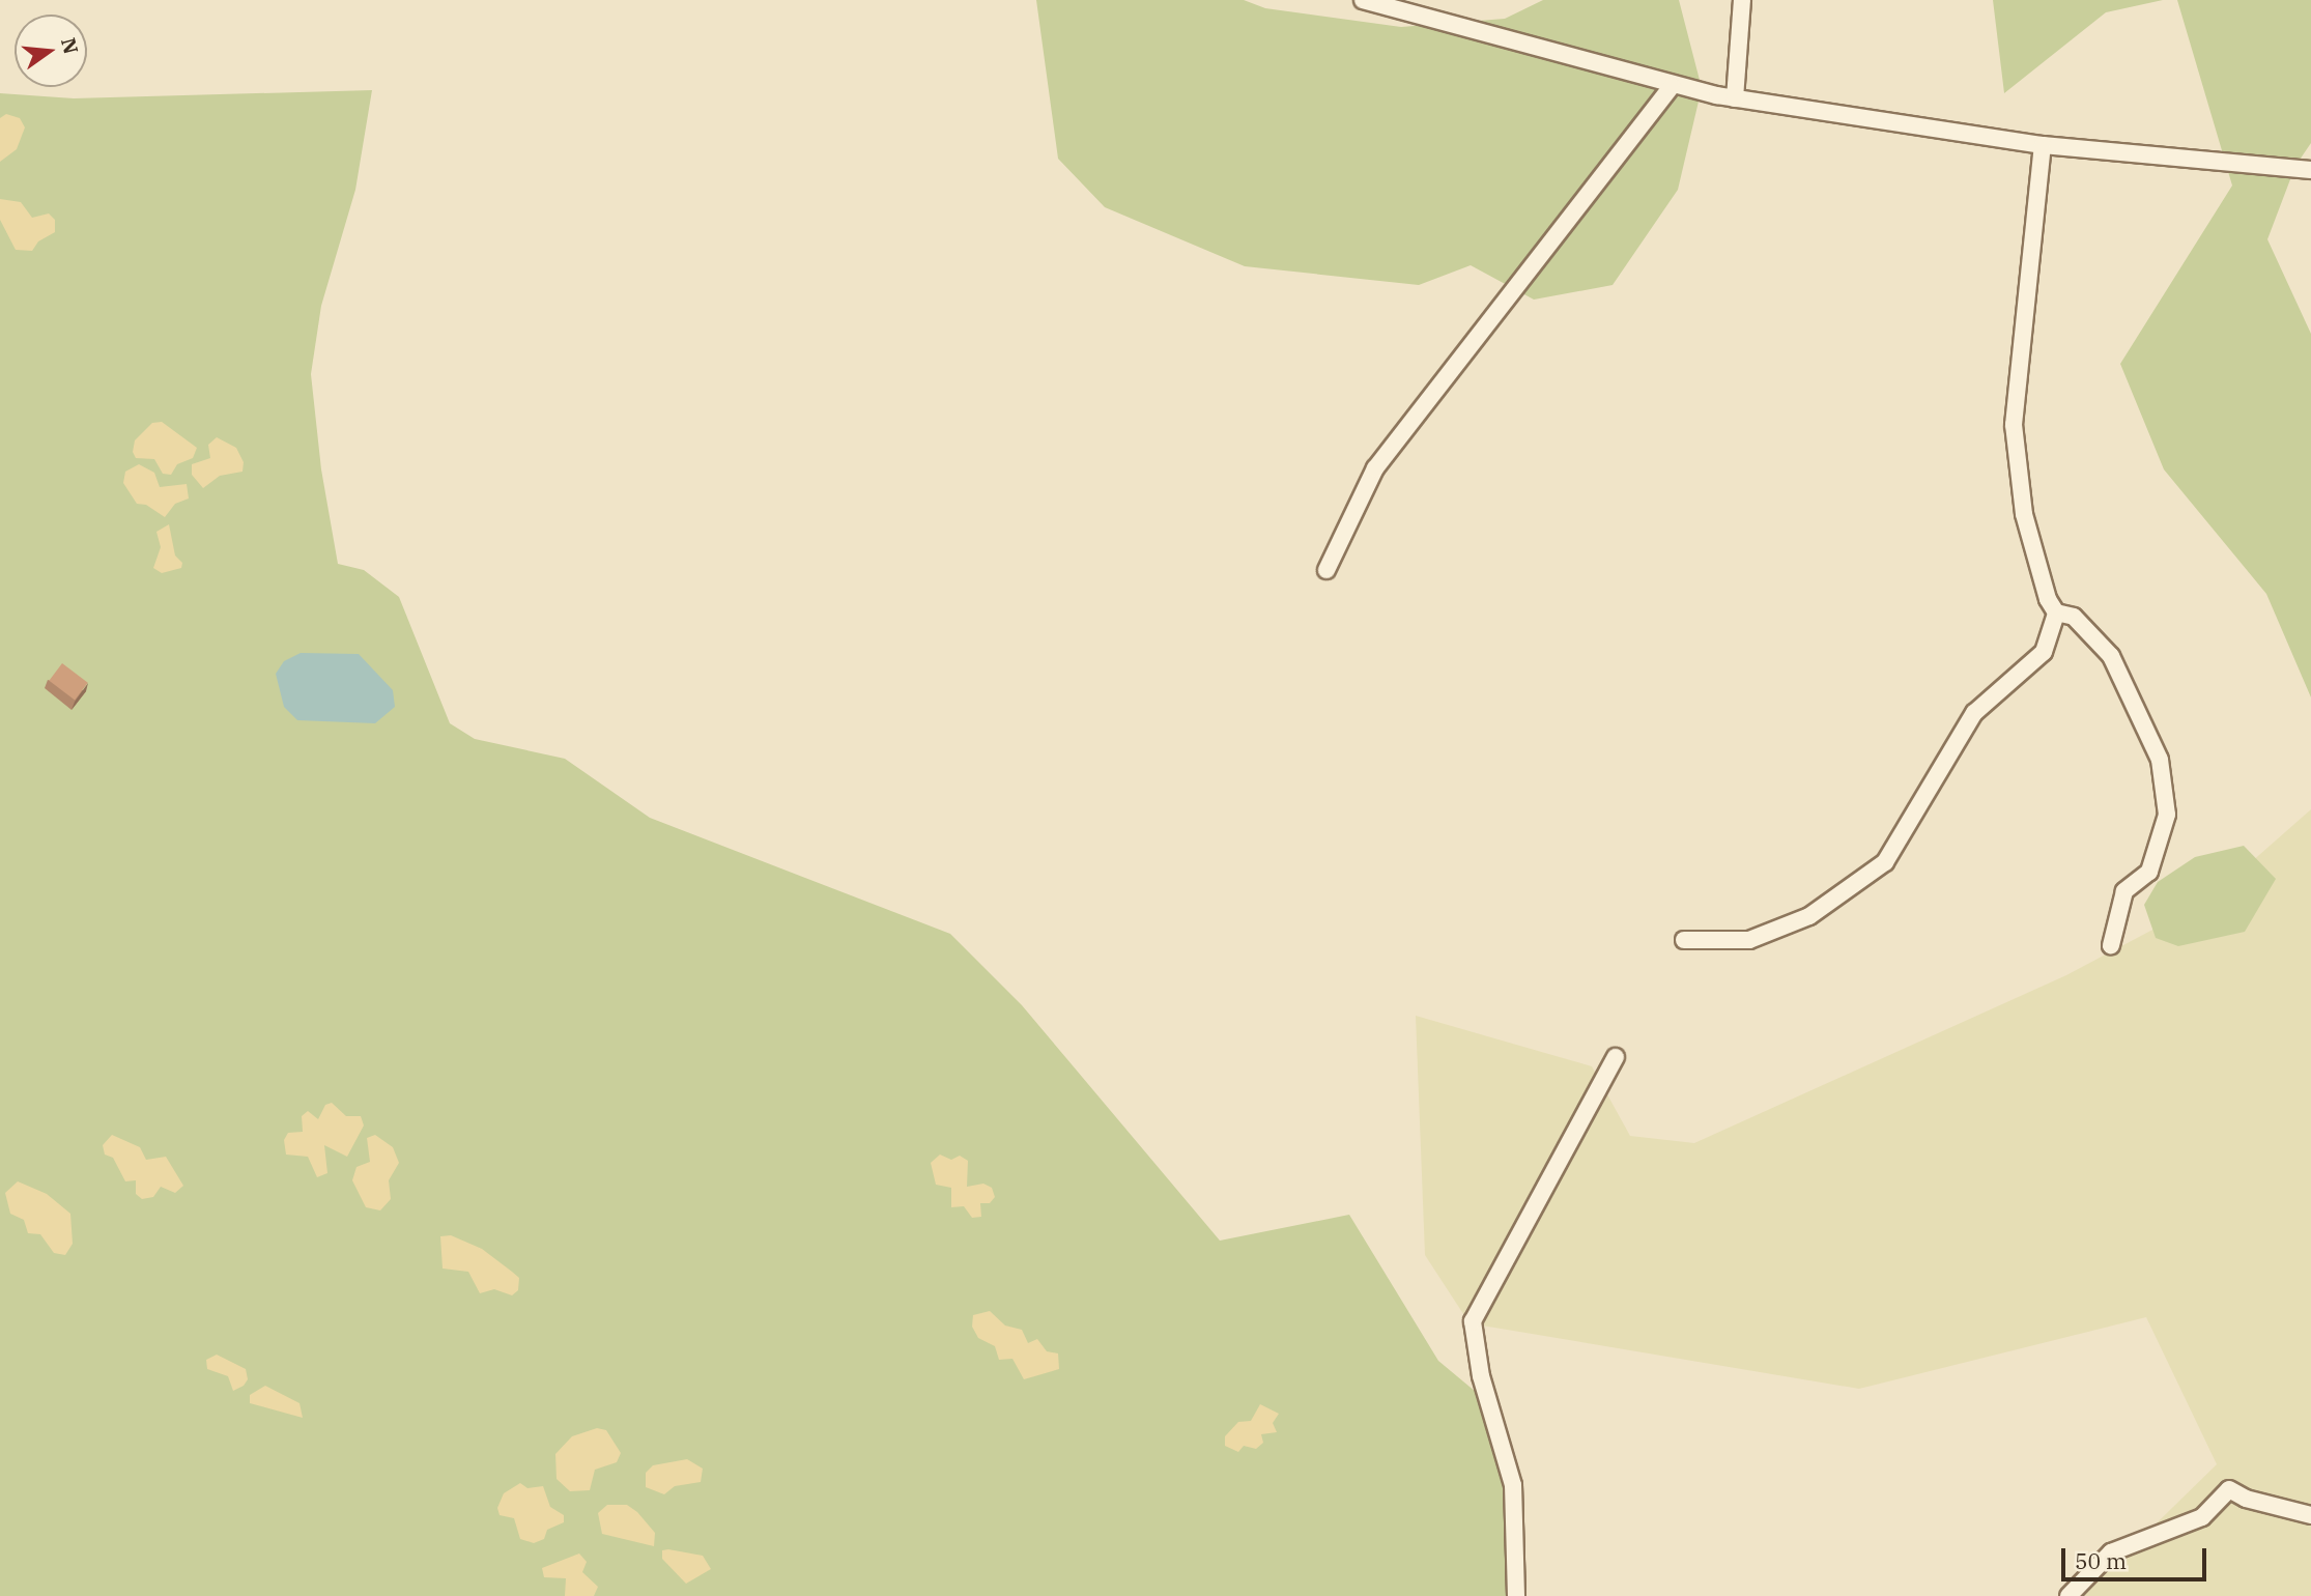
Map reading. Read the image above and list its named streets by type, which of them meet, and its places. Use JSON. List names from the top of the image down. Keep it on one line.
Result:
{"scale_bar":"50 m","north":"right"}
